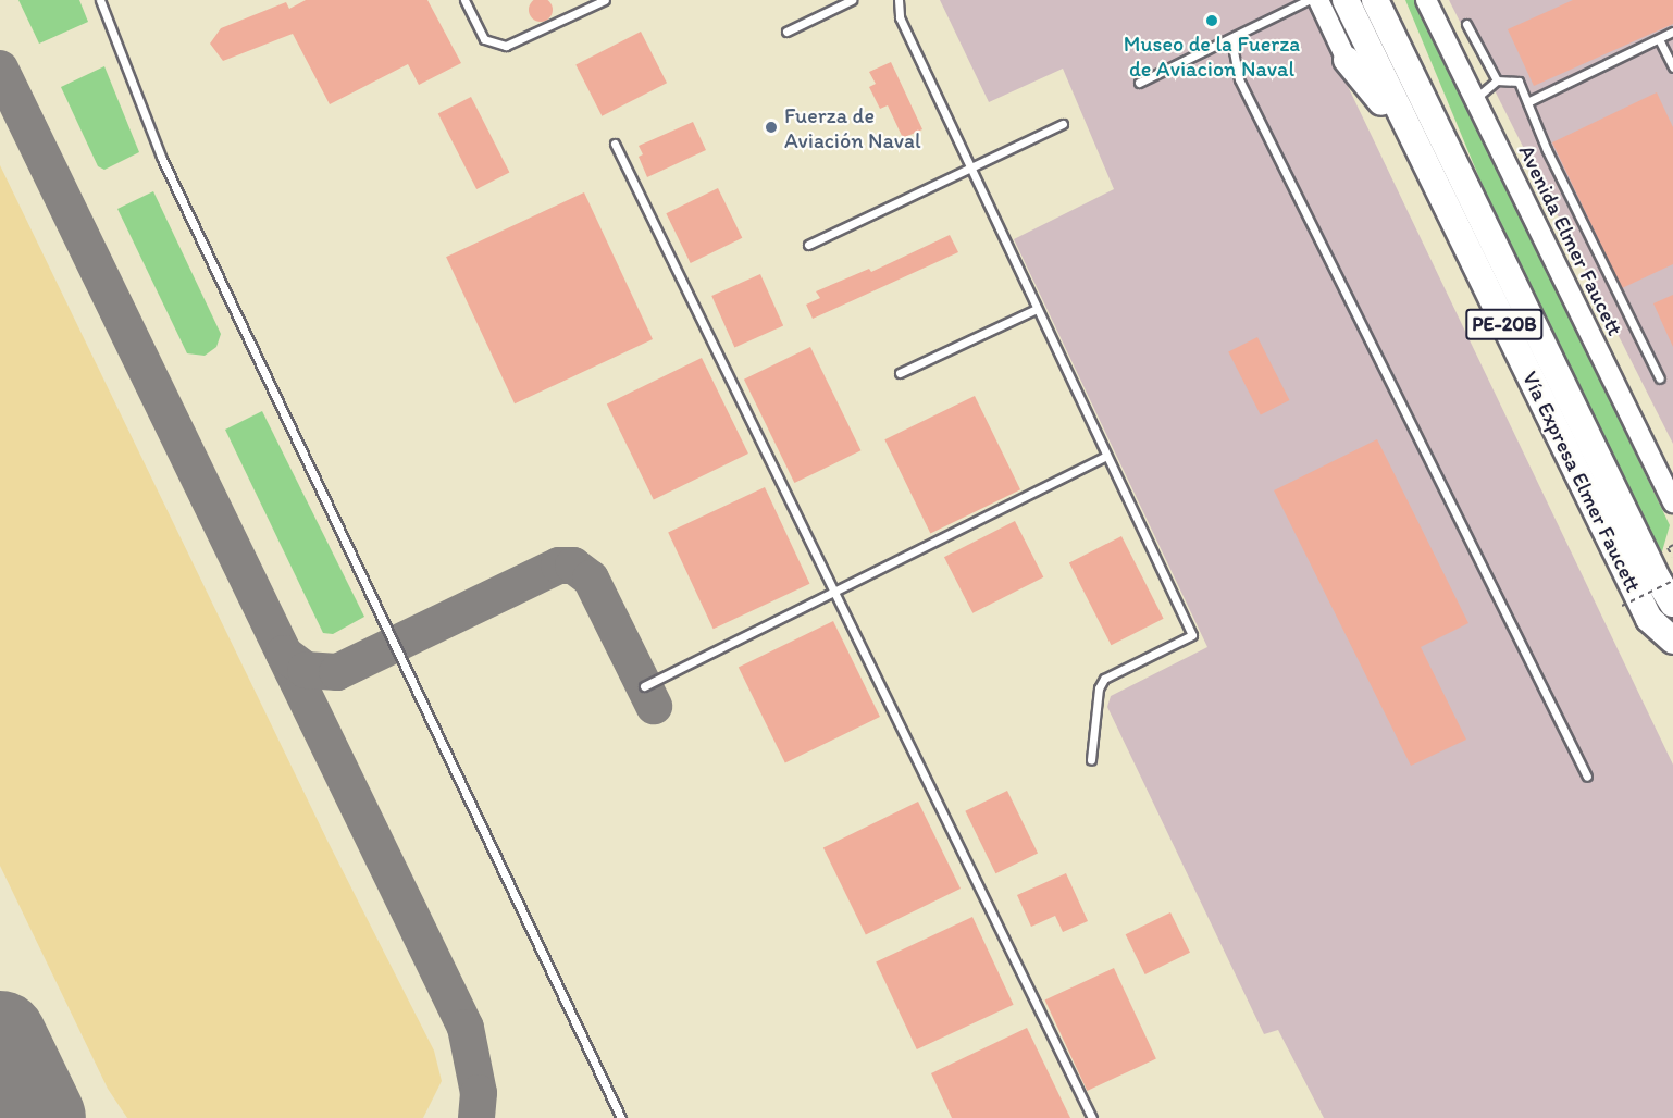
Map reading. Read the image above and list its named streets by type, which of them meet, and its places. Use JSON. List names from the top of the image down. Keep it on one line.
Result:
{"streets":{"highway":["PE-20B","Vía Expresa Elmer Faucett"],"main road":["Avenida Elmer Faucett"]},"places":["Museo de la Fuerza de Aviacion Naval","Fuerza de Aviación Naval"]}
